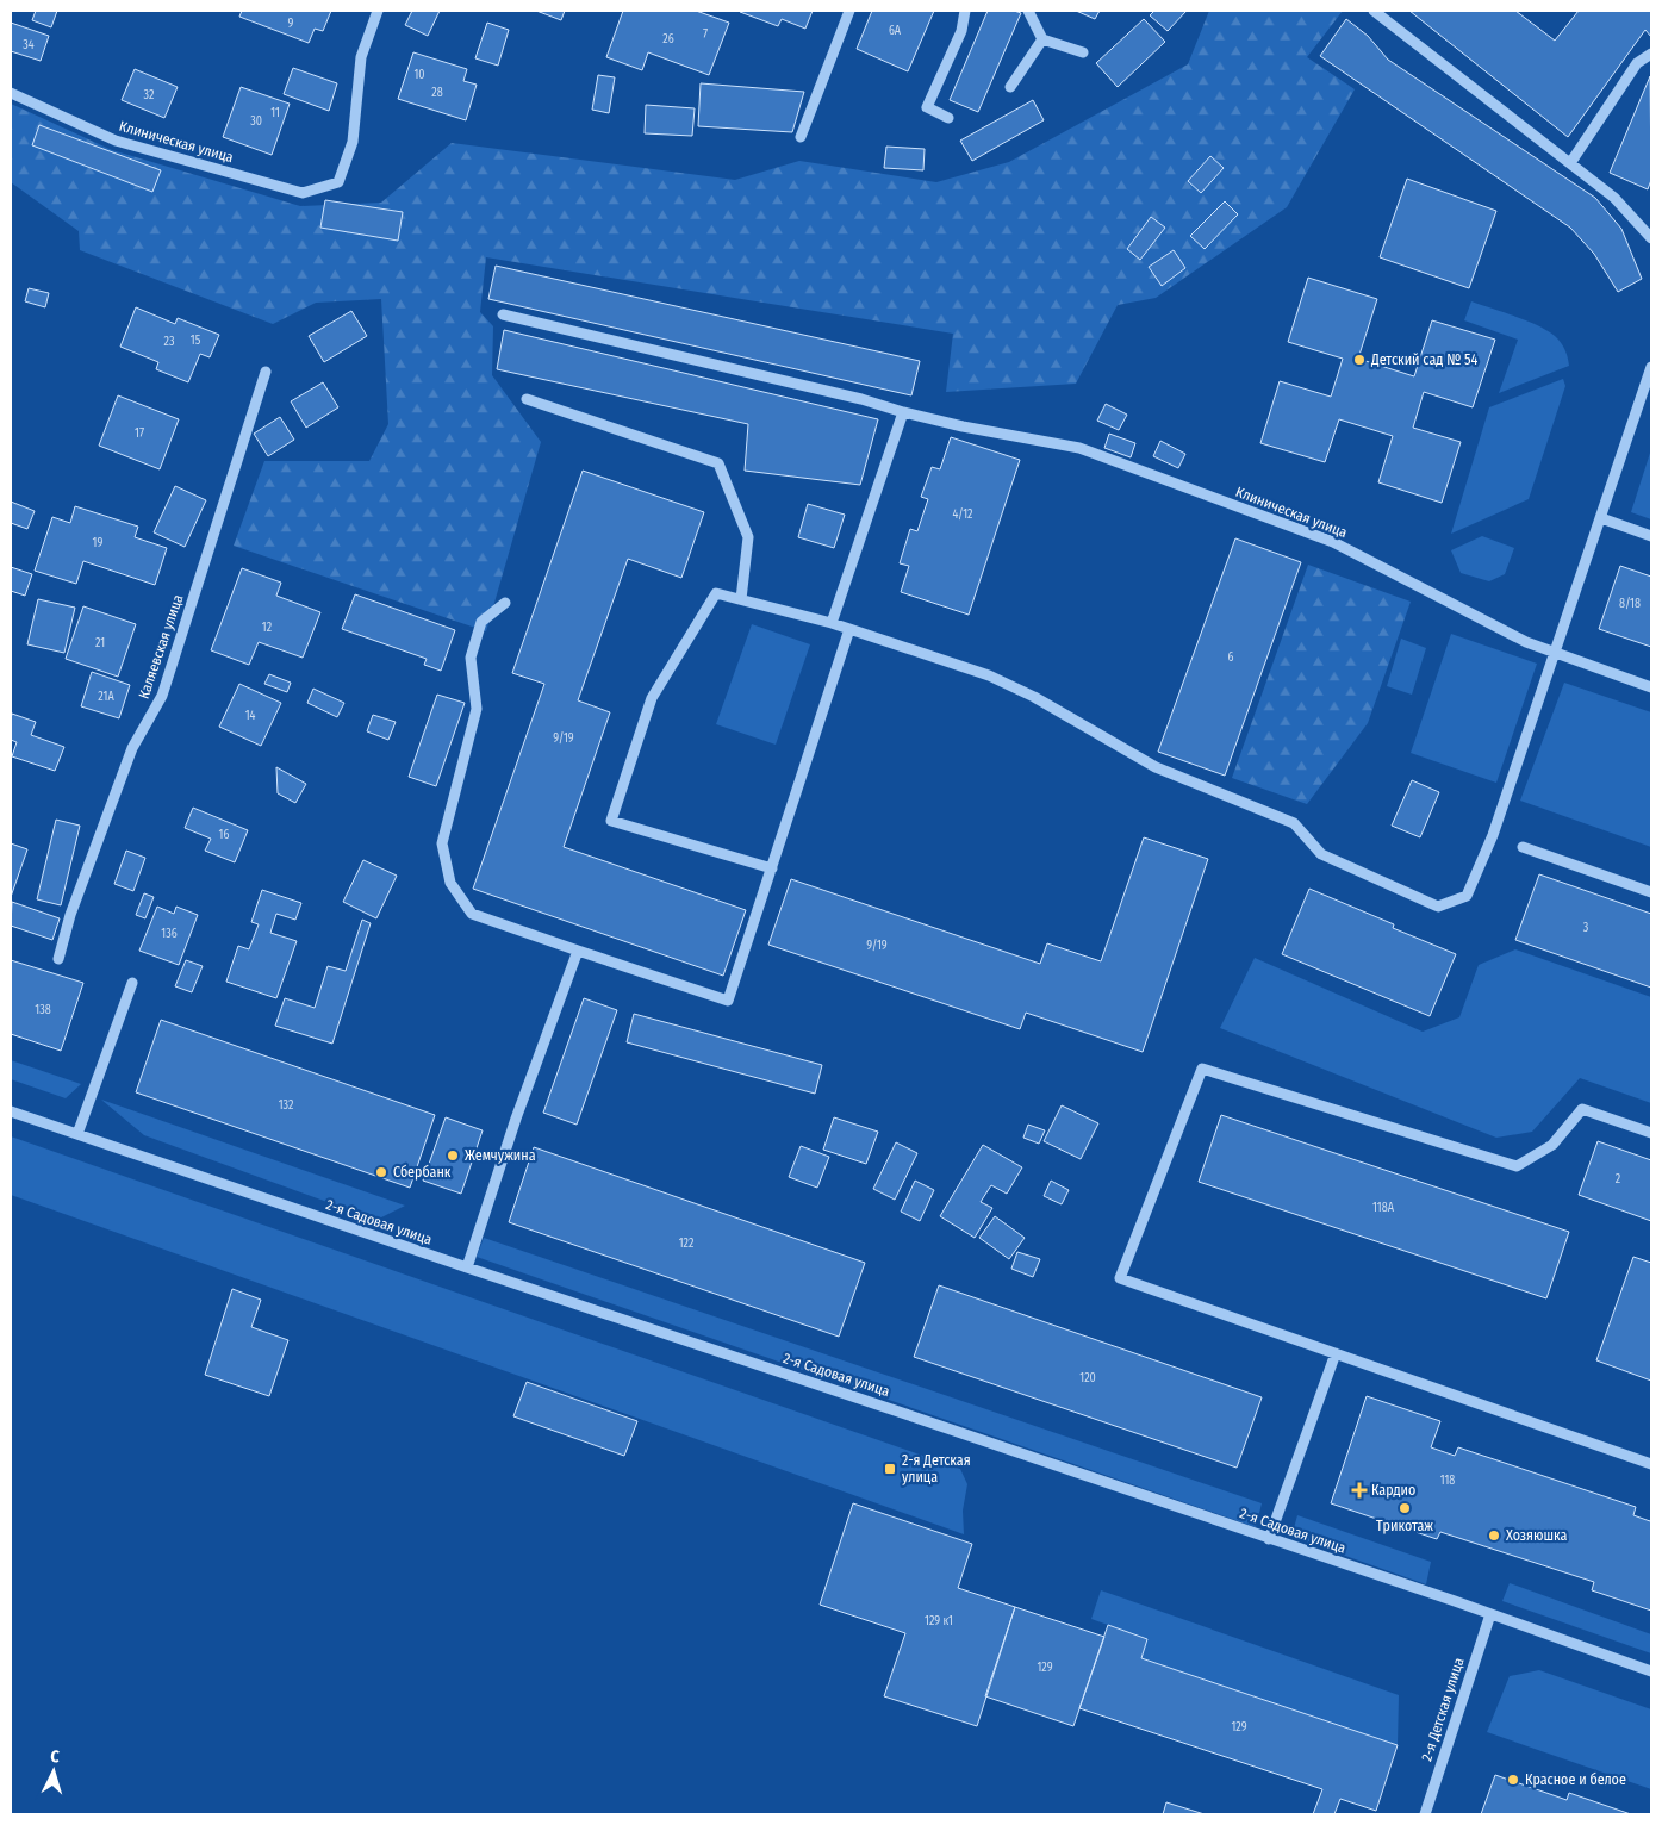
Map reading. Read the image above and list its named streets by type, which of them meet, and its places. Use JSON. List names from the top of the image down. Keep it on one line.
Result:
{"streets":{"street":["Клиническая улица","Каляевская улица","2-я Садовая улица","2-я Детская улица"]},"crossings":[["2-я Садовая улица","2-я Детская улица"]],"places":{"other":["Детский сад № 54","Жемчужина","Сбербанк","Трикотаж","Хозяюшка","Красное и белое"],"transit":["2-я Детская улица"],"health":["Кардио"]},"house_numbers":["9","6А","7","26","34","10","28","32","11","30","15","23","17","4/12","19","8/18","12","21","6","21А","14","9/19","16","3","136","9/19","138","132","2","118А","122","120","118","129 к1","129","129"],"north":"top"}
